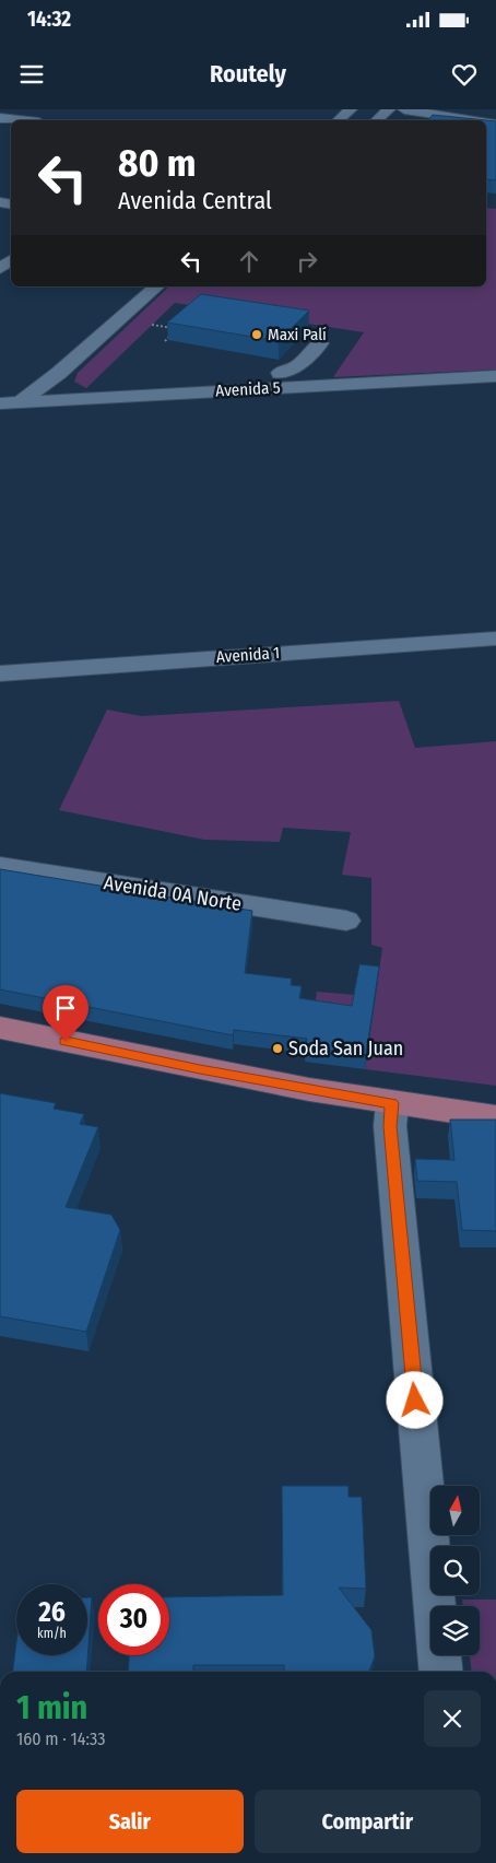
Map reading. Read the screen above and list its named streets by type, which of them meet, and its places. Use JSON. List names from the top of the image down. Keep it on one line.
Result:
{"streets":{"street":["Avenida 5","Avenida 1","Avenida 0A Norte"]},"places":["Maxi Palí","Soda San Juan"],"north":"top","page":{"status":"14:32","header":"Routely","turn":["80 m","Avenida Central"],"speed":"26 km/h","limit":"30","heading":["1 min","160 m · 14:33"],"buttons":["Salir","Compartir"]}}
